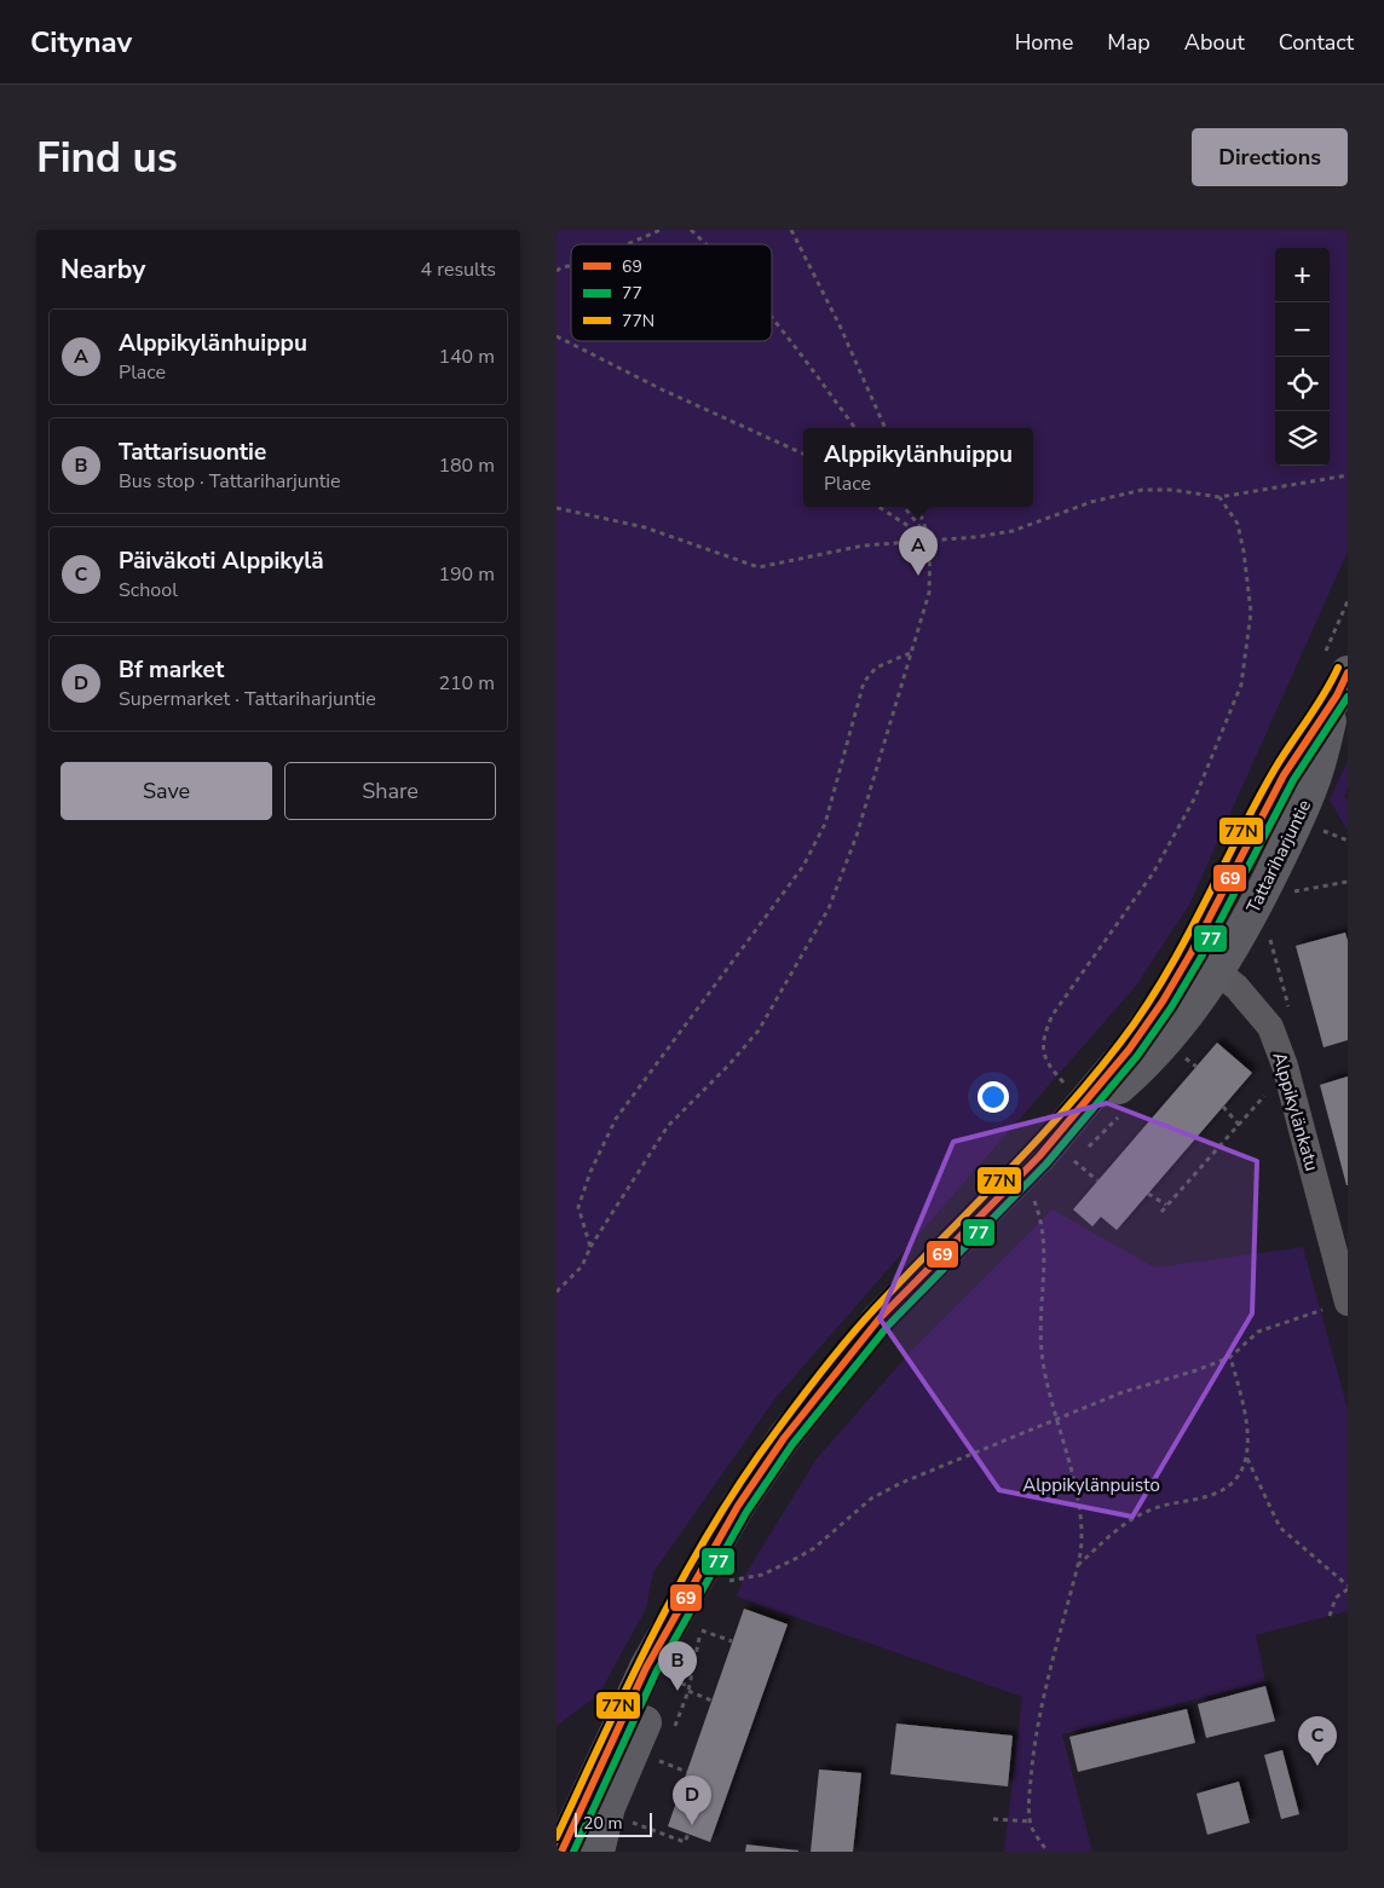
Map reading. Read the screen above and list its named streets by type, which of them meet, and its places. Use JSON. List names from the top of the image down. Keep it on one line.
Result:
{"streets":{"main road":["Tattariharjuntie"],"street":["Alppikylänkatu"]},"crossings":[["Tattariharjuntie","Alppikylänkatu"]],"parks":["Alppikylänpuisto"],"lines":["transit line 77N","transit line 69","transit line 77"],"legend":["69","77","77N"],"scale_bar":"20 m","page":{"header":"Citynav","nav":["Home","Map","About","Contact"],"buttons":["Directions",["Save","Share"]],"title":"Find us","heading":["Nearby","4 results"],"map_buttons":["+","−"],"list":[{"mark":"A","name":"Alppikylänhuippu","note":"Place","value":"140 m"},{"mark":"B","name":"Tattarisuontie","note":"Bus stop · Tattariharjuntie","value":"180 m"},{"mark":"C","name":"Päiväkoti Alppikylä","note":"School","value":"190 m"},{"mark":"D","name":"Bf market","note":"Supermarket · Tattariharjuntie","value":"210 m"}],"popup":["Alppikylänhuippu","Place"],"pins":["A","B","C","D"],"scale":"20 m"}}
